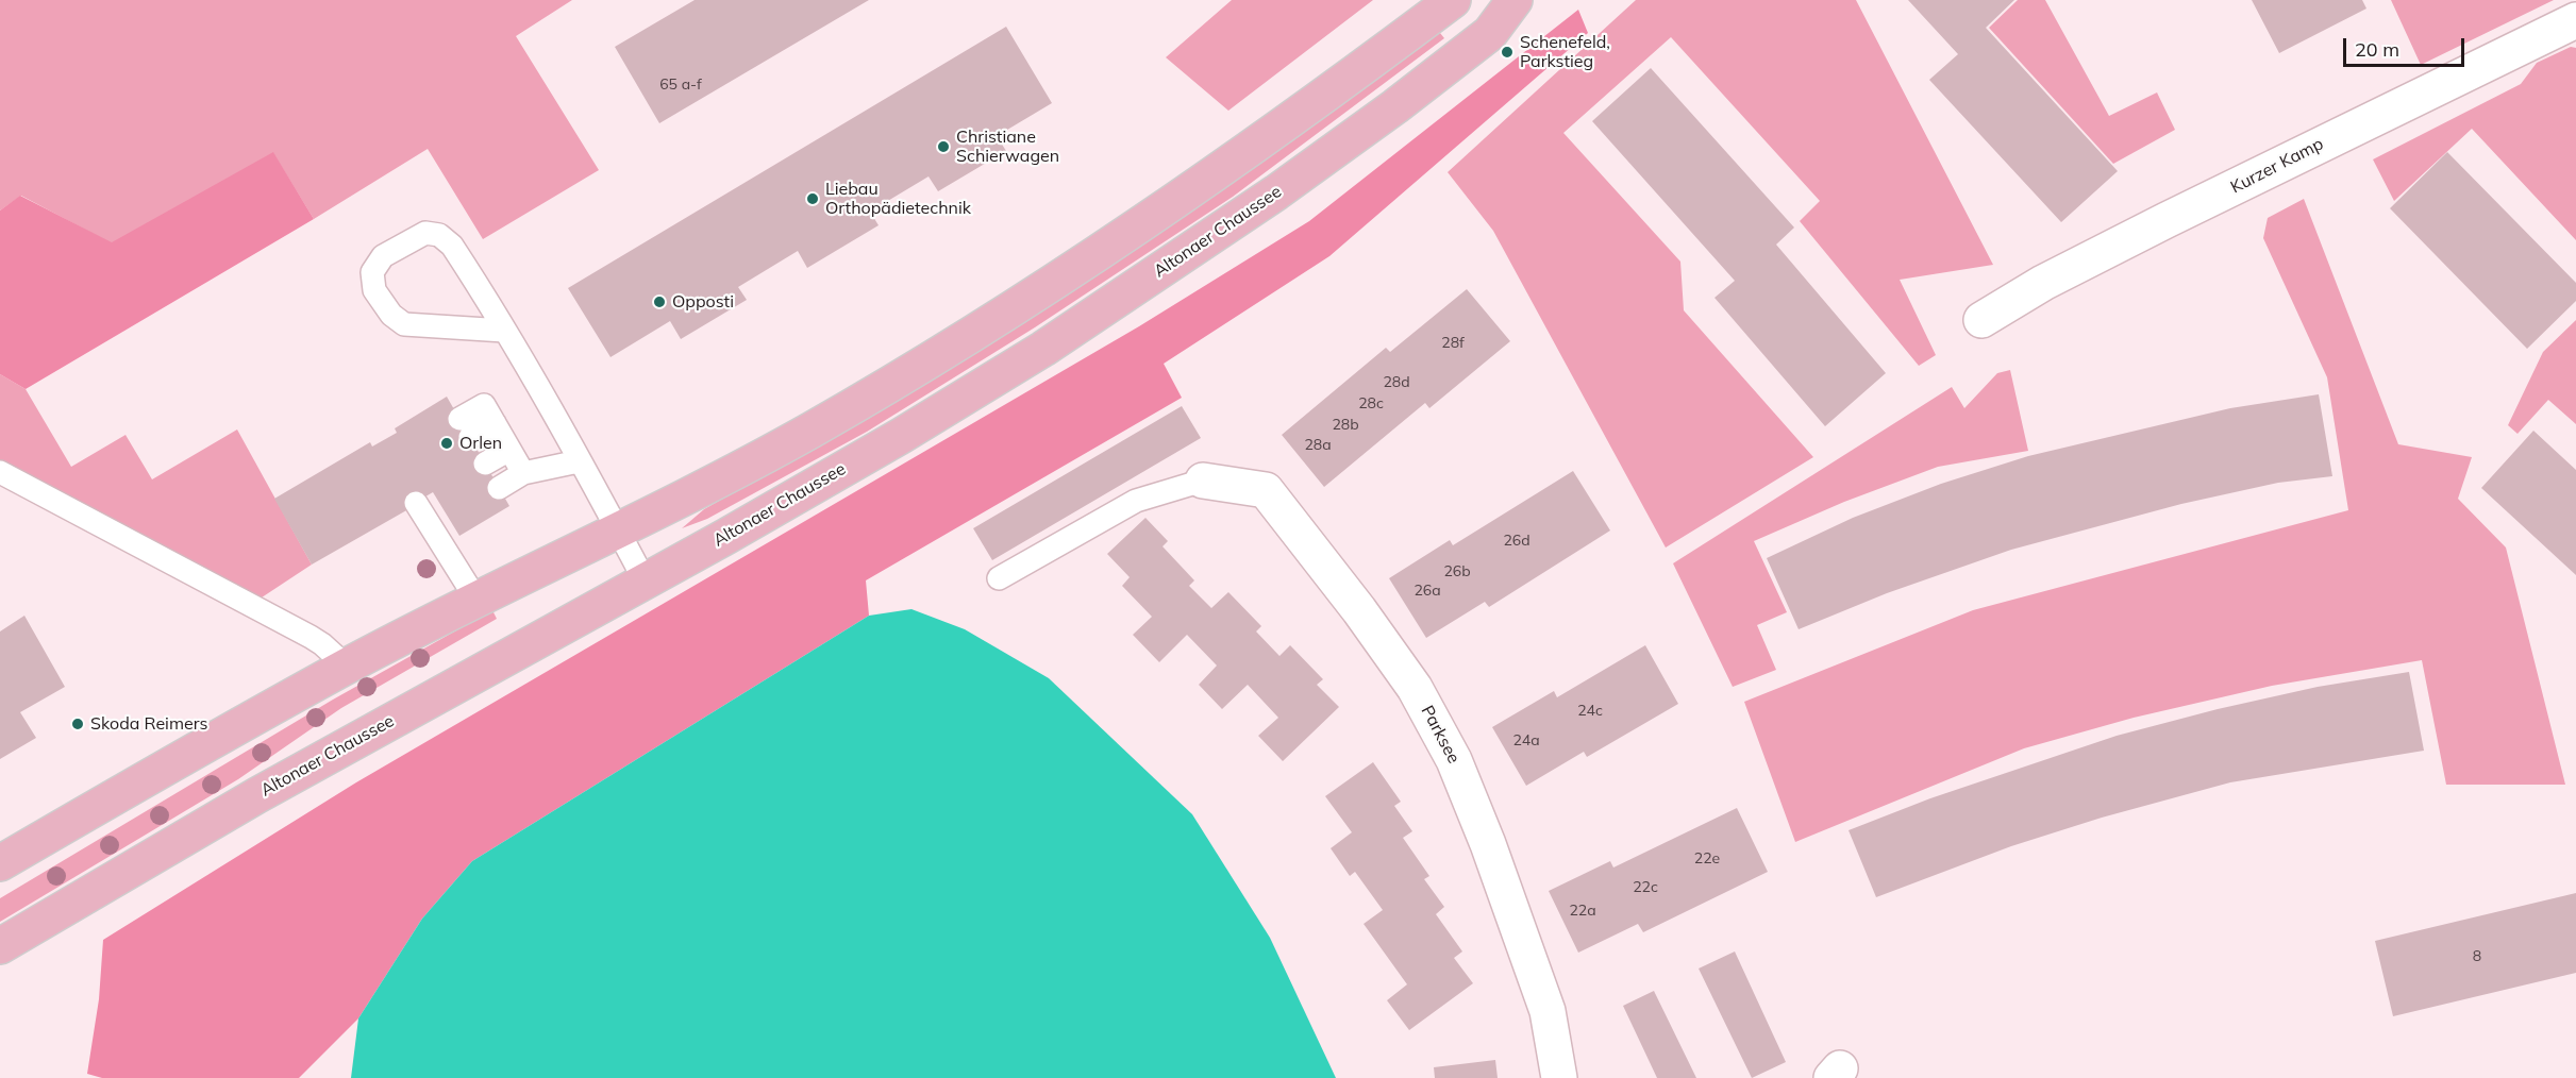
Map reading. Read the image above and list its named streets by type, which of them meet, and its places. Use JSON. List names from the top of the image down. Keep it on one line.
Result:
{"streets":{"main road":["Altonaer Chaussee"],"street":["Kurzer Kamp","Parksee"]},"places":["Schenefeld, Parkstieg","Christiane Schierwagen","Liebau Orthopädietechnik","Opposti","Orlen","Skoda Reimers"],"house_numbers":["65 a-f","28f","28d","28c","28b","28a","26d","26b","26a","24c","24a","22e","22c","22a","8"],"scale_bar":"20 m"}
